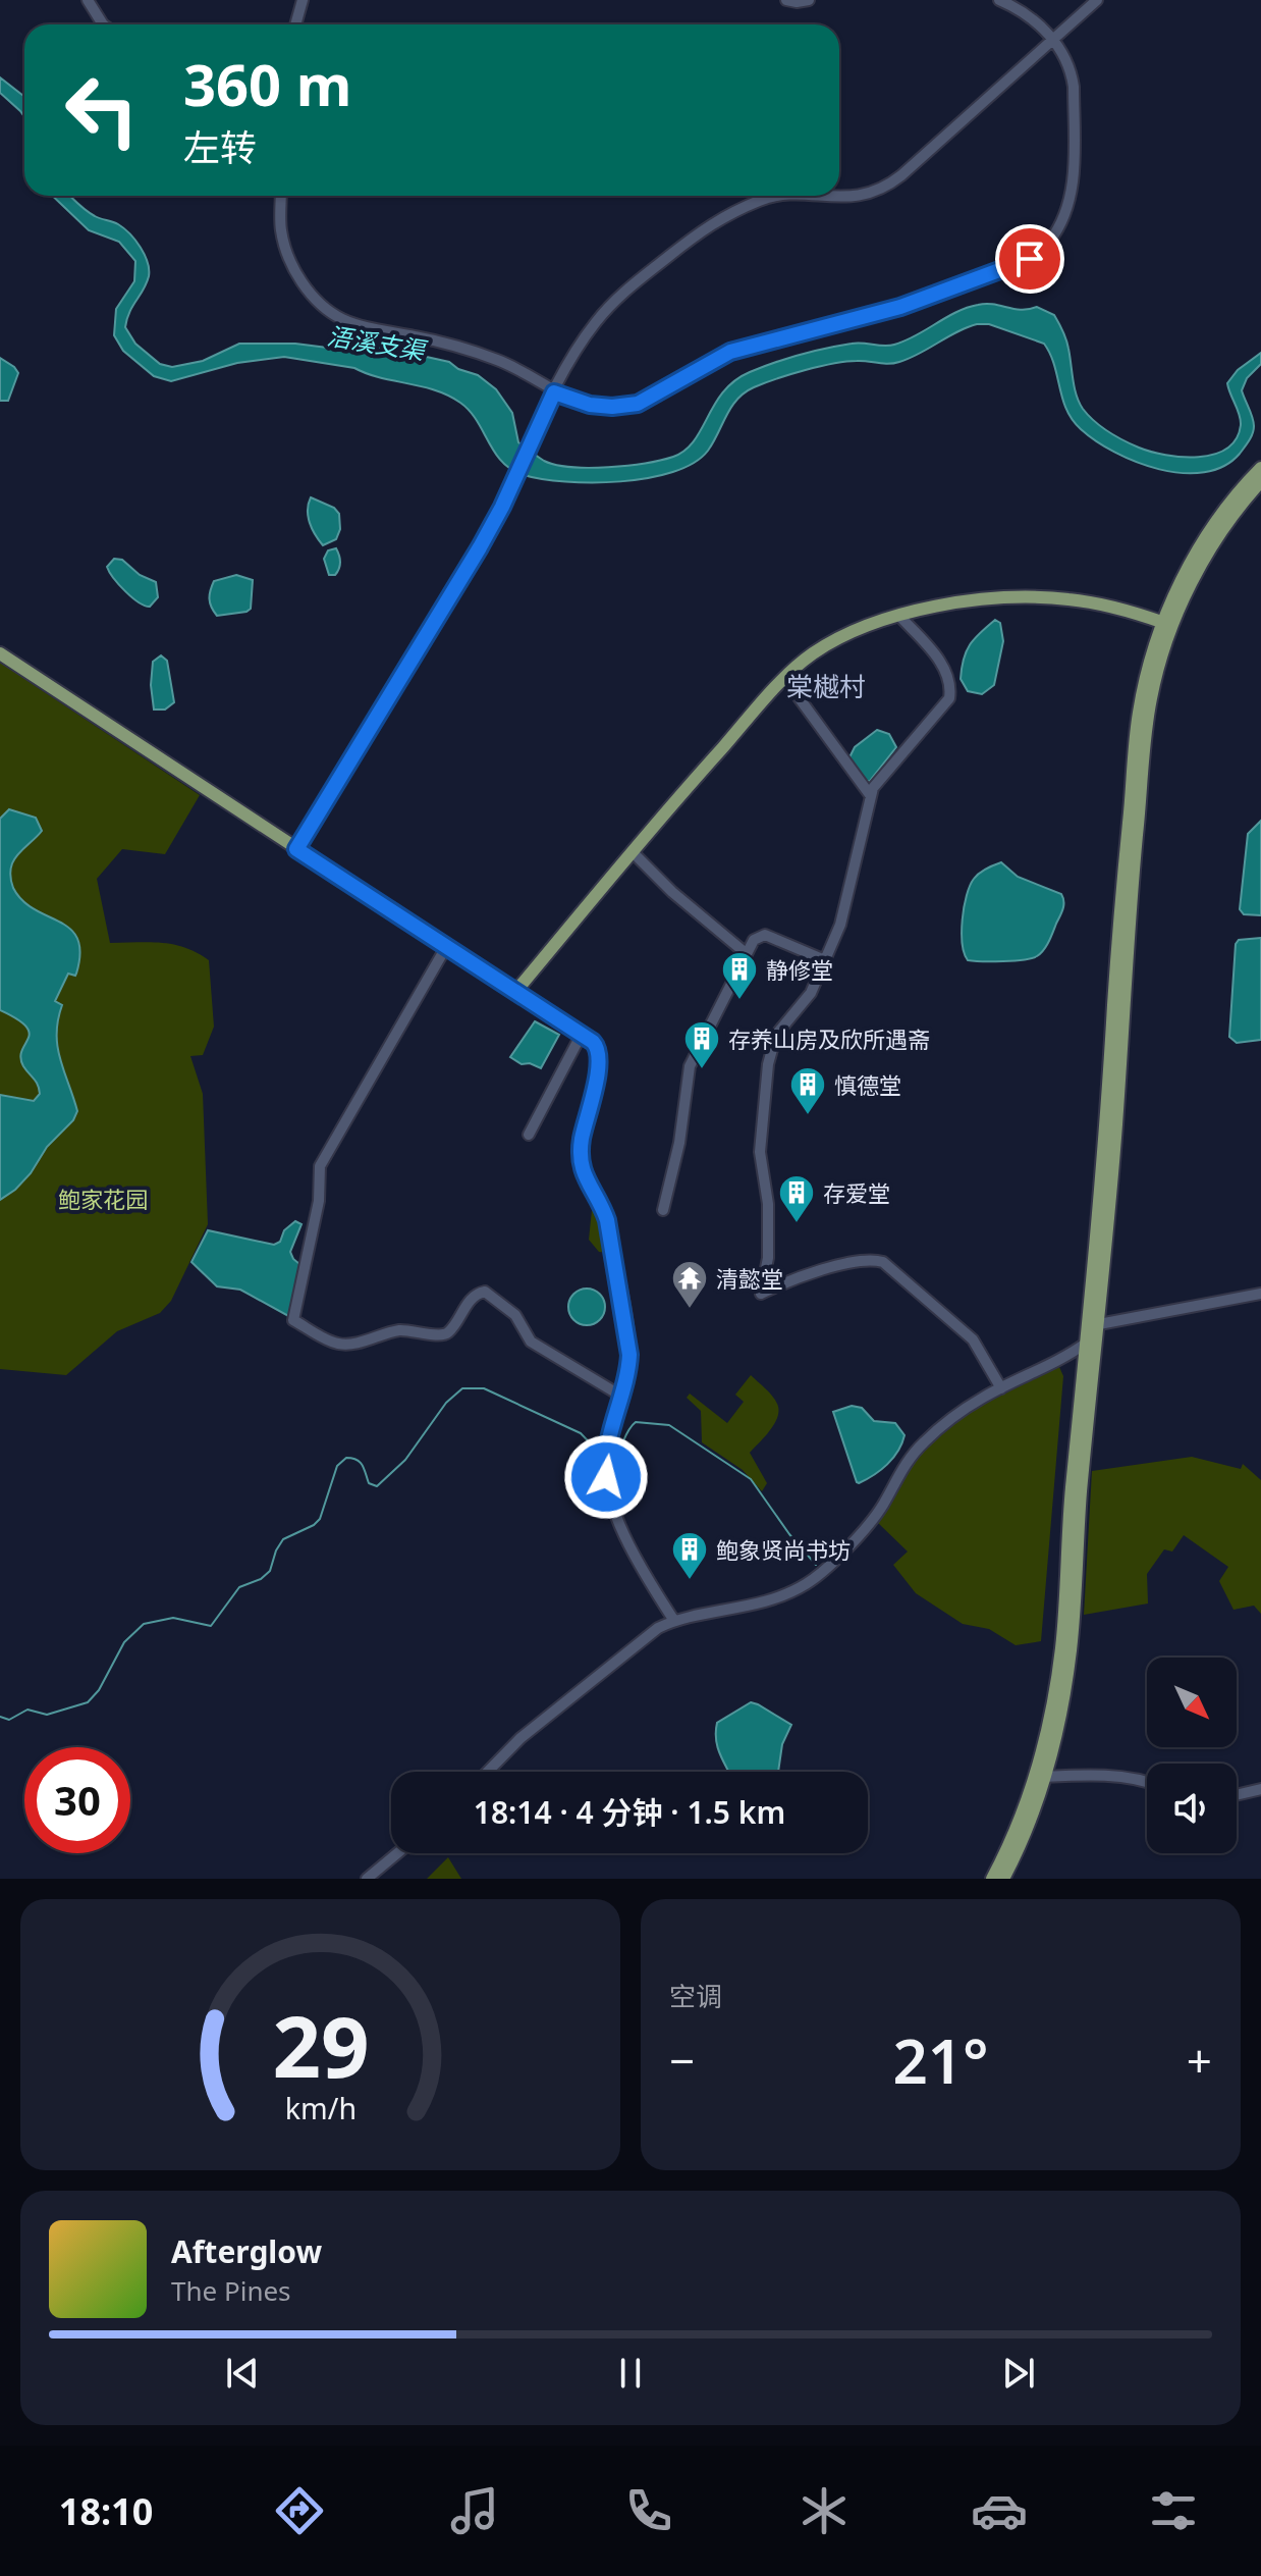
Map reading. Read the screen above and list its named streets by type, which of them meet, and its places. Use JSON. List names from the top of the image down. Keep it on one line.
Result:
{"districts":["棠樾村"],"water":["浯溪支渠"],"parks":["鲍家花园"],"places":{"building":["静修堂","存养山房及欣所遇斋","慎德堂","存爱堂","鲍象贤尚书坊"],"temple":["清懿堂"]},"north":"bottom right","page":{"turn":["360 m","左转"],"limit":"30","trip":"18:14 · 4 分钟 · 1.5 km","tile":"空调","heat":["−","21°","+"],"song":["Afterglow","The Pines"],"tabs":"18:10","gauge":["29","km/h"]}}
